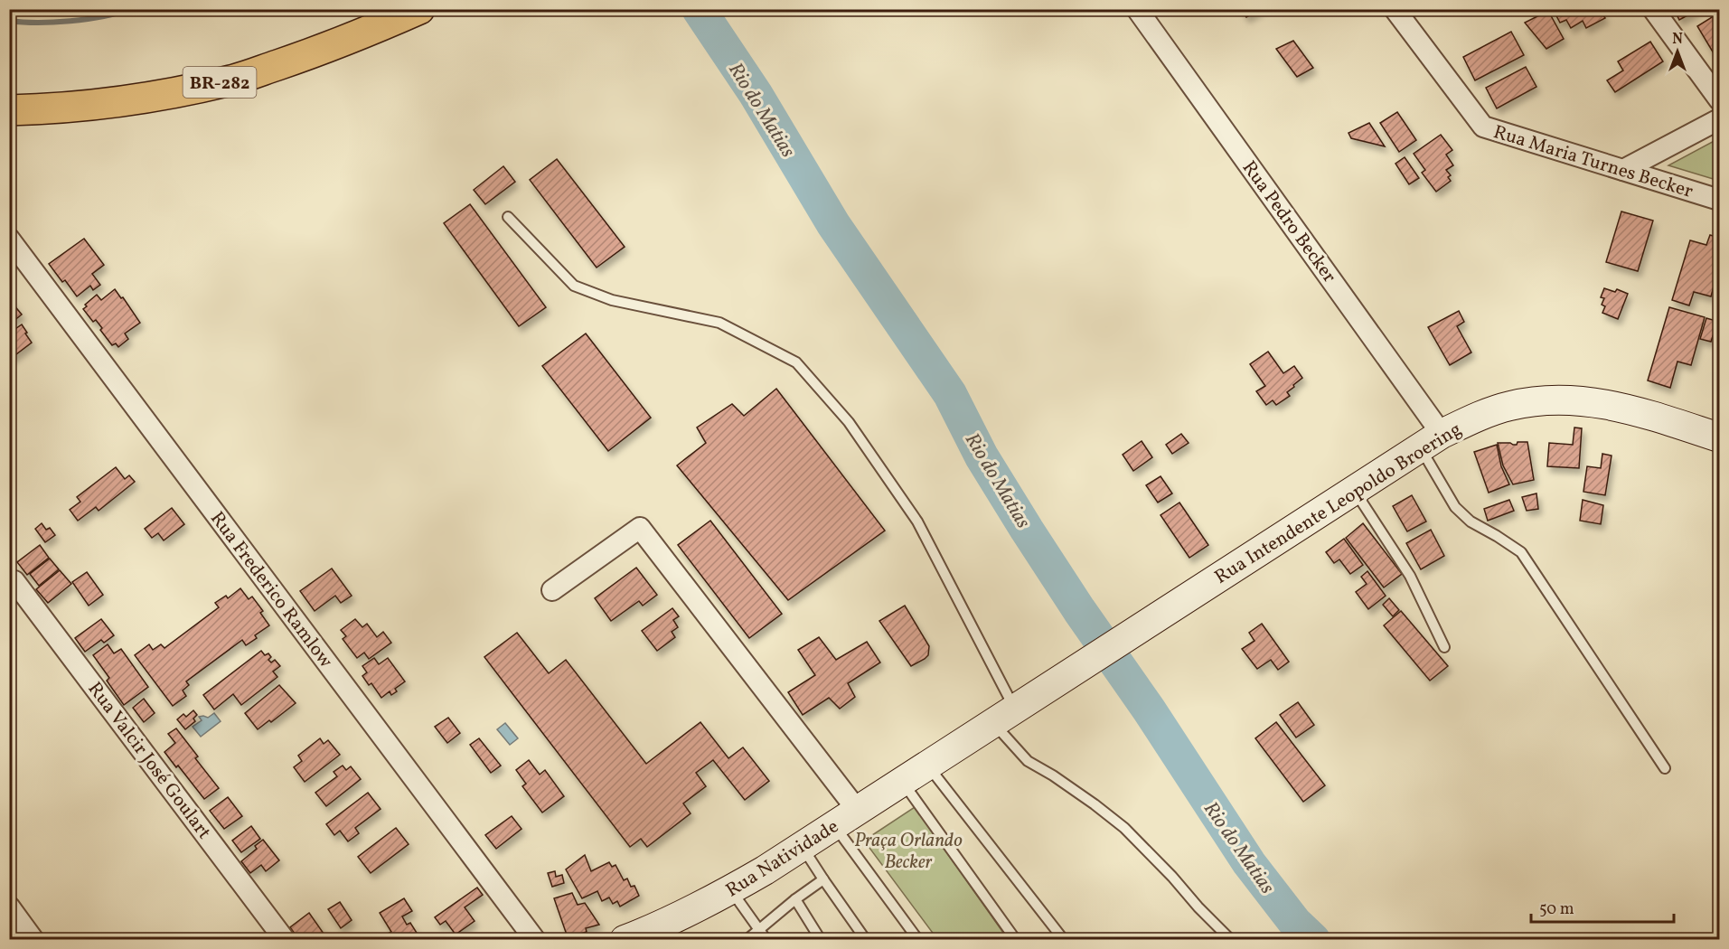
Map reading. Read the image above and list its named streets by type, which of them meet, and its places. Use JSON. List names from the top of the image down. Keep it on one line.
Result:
{"streets":{"highway":["BR-282"],"main road":["Rua Intendente Leopoldo Broering","Rua Natividade"],"street":["Rua Maria Turnes Becker","Rua Pedro Becker","Rua Frederico Ramlow","Rua Valcir José Goulart"]},"crossings":[["Rua Pedro Becker","Rua Intendente Leopoldo Broering"],["Rua Intendente Leopoldo Broering","Rua Natividade"]],"water":["Rio do Matias"],"parks":["Praça Orlando Becker"],"scale_bar":"50 m","north":"top"}
